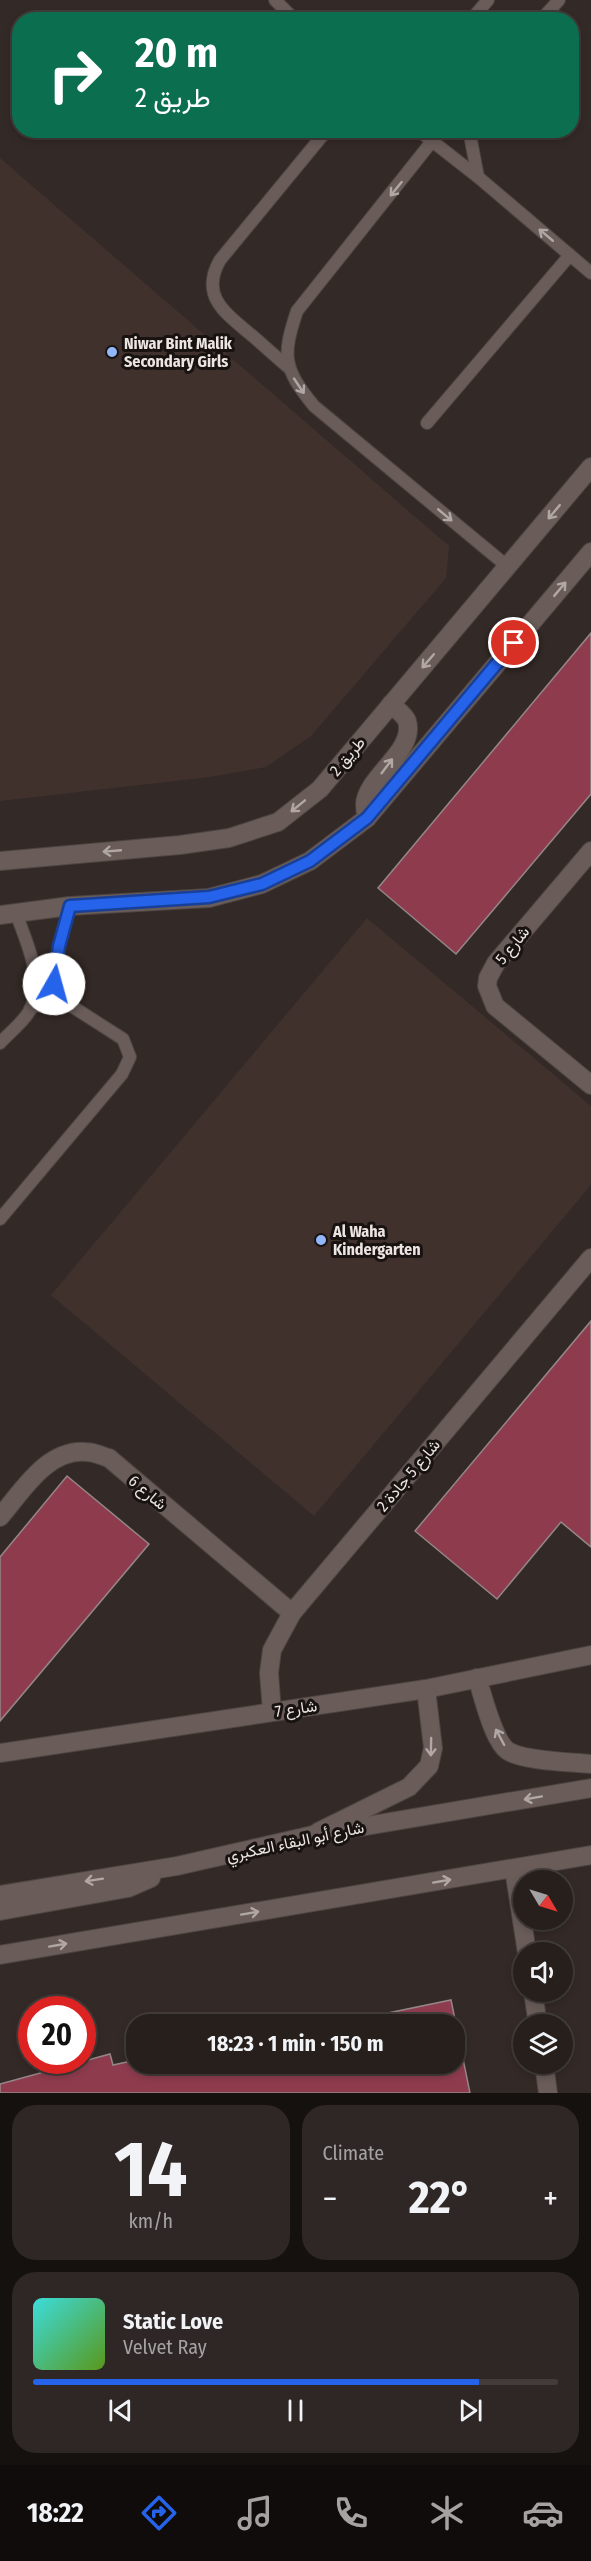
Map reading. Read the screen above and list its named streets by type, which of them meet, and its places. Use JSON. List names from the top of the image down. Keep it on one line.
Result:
{"streets":{"street":["طريق 2","شارع 5","شارع 5 جادة 2","شارع 6","شارع 7","شارع أبو البقاء العكبري"]},"crossings":[["شارع 5 جادة 2","شارع 6"],["شارع 5 جادة 2","شارع 7"]],"places":["Niwar Bint Malik Secondary Girls","Al Waha Kindergarten"],"north":"bottom right","page":{"turn":["20 m","طريق 2"],"limit":"20","trip":"18:23 · 1 min · 150 m","tile":[["14","km/h"],"Climate"],"heat":["−","22°","+"],"song":["Static Love","Velvet Ray"],"tabs":"18:22"}}
